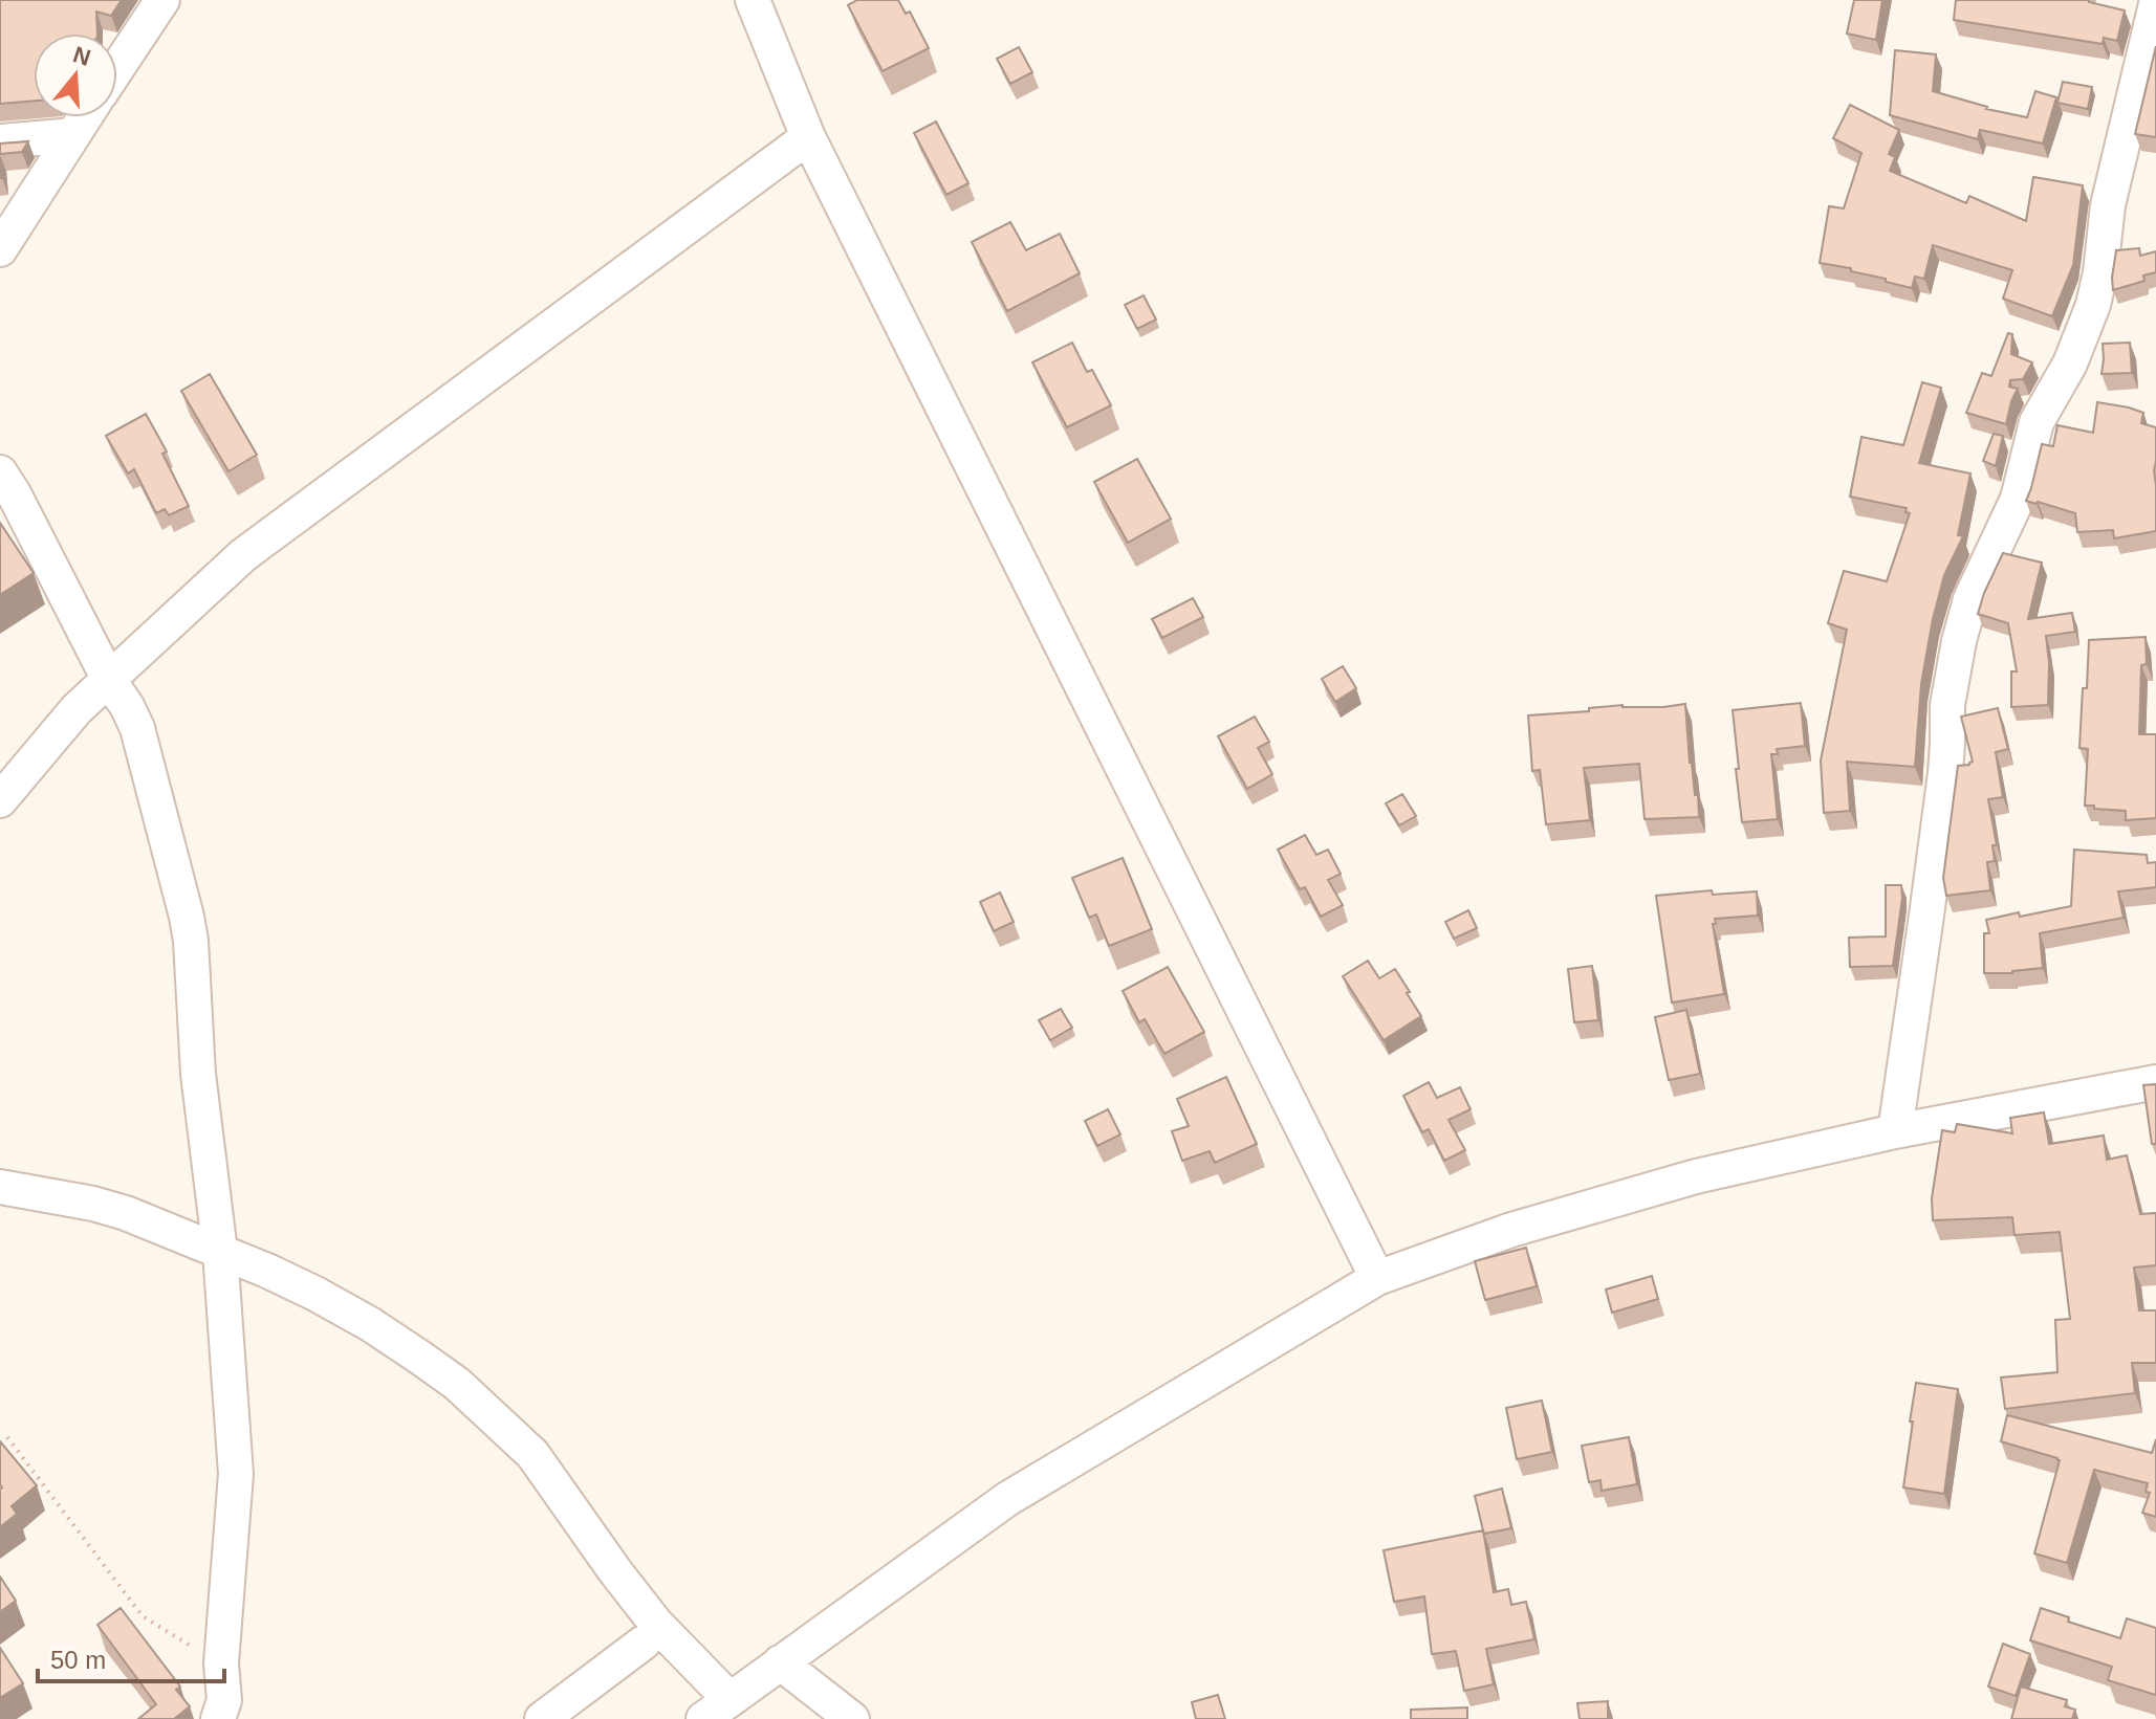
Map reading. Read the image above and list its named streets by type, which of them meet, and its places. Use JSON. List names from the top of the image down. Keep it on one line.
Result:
{"scale_bar":"50 m","north":"top"}
